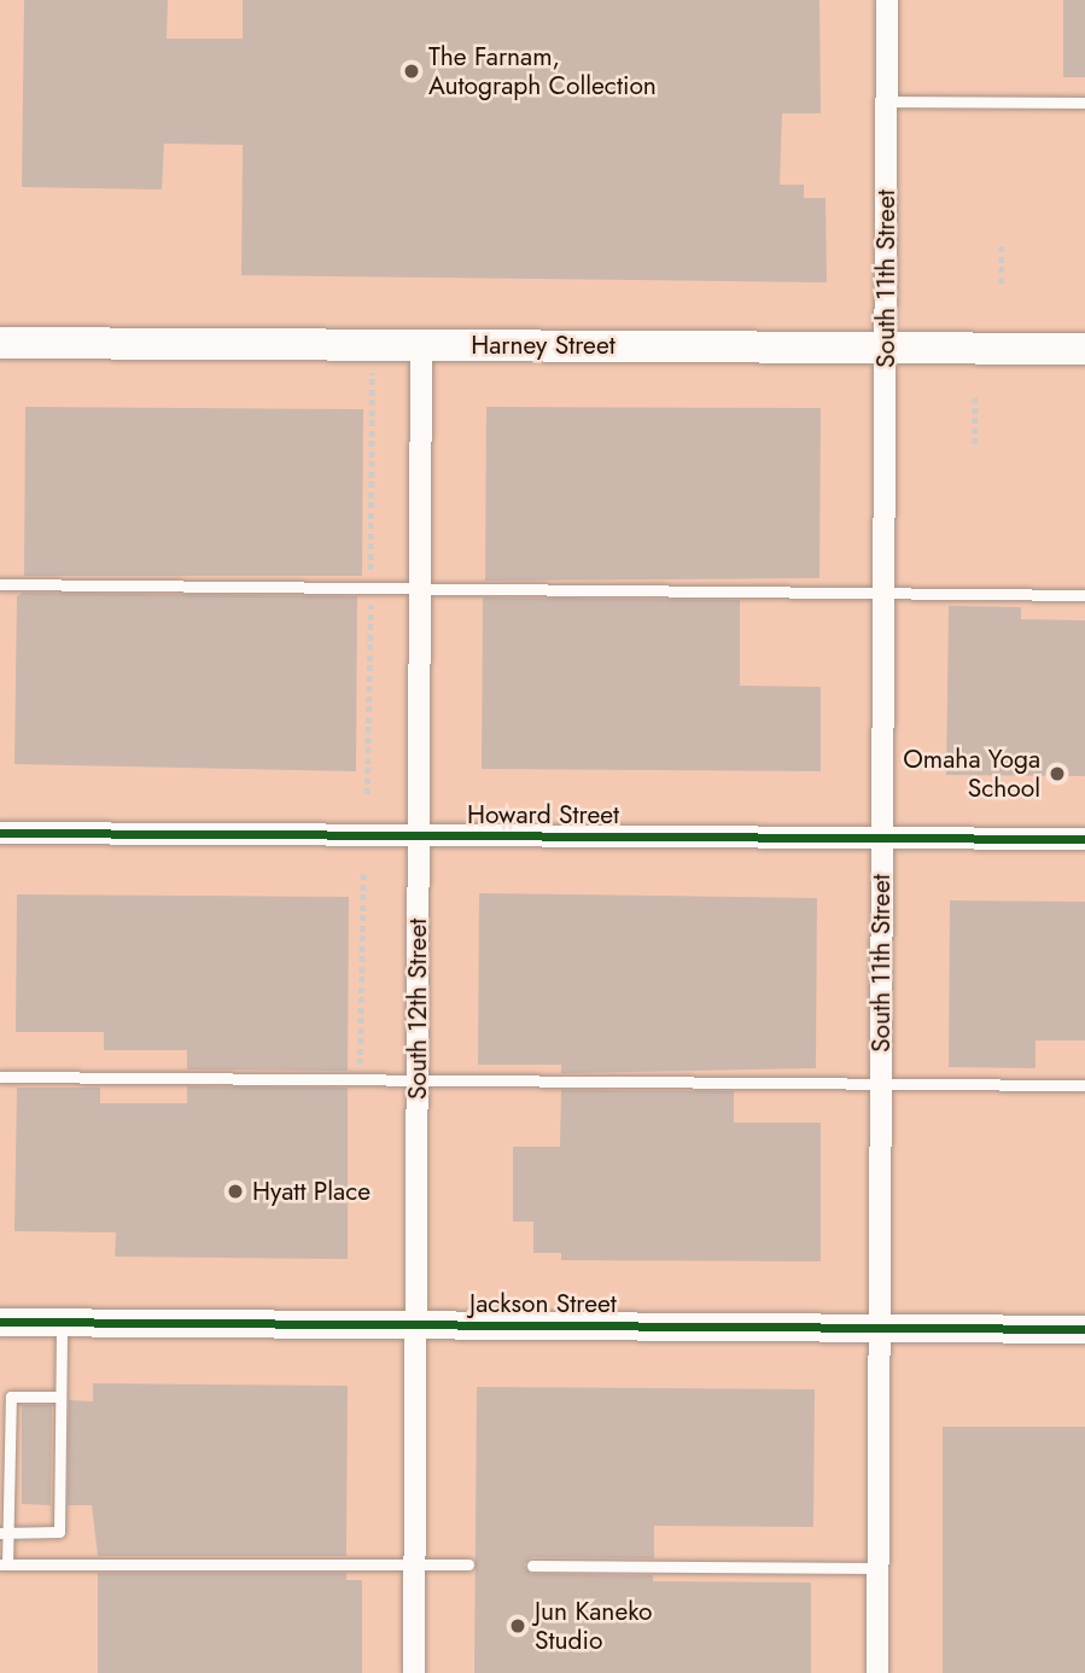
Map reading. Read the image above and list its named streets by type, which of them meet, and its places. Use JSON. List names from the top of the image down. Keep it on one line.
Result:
{"streets":{"main road":["Harney Street"],"street":["South 11th Street","Howard Street","South 12th Street","Jackson Street"]},"crossings":[["South 11th Street","Harney Street"],["South 11th Street","Howard Street"],["South 11th Street","Jackson Street"],["Harney Street","South 12th Street"],["Howard Street","South 12th Street"],["South 12th Street","Jackson Street"]],"places":["The Farnam, Autograph Collection","Omaha Yoga School","Hyatt Place","Jun Kaneko Studio"]}
